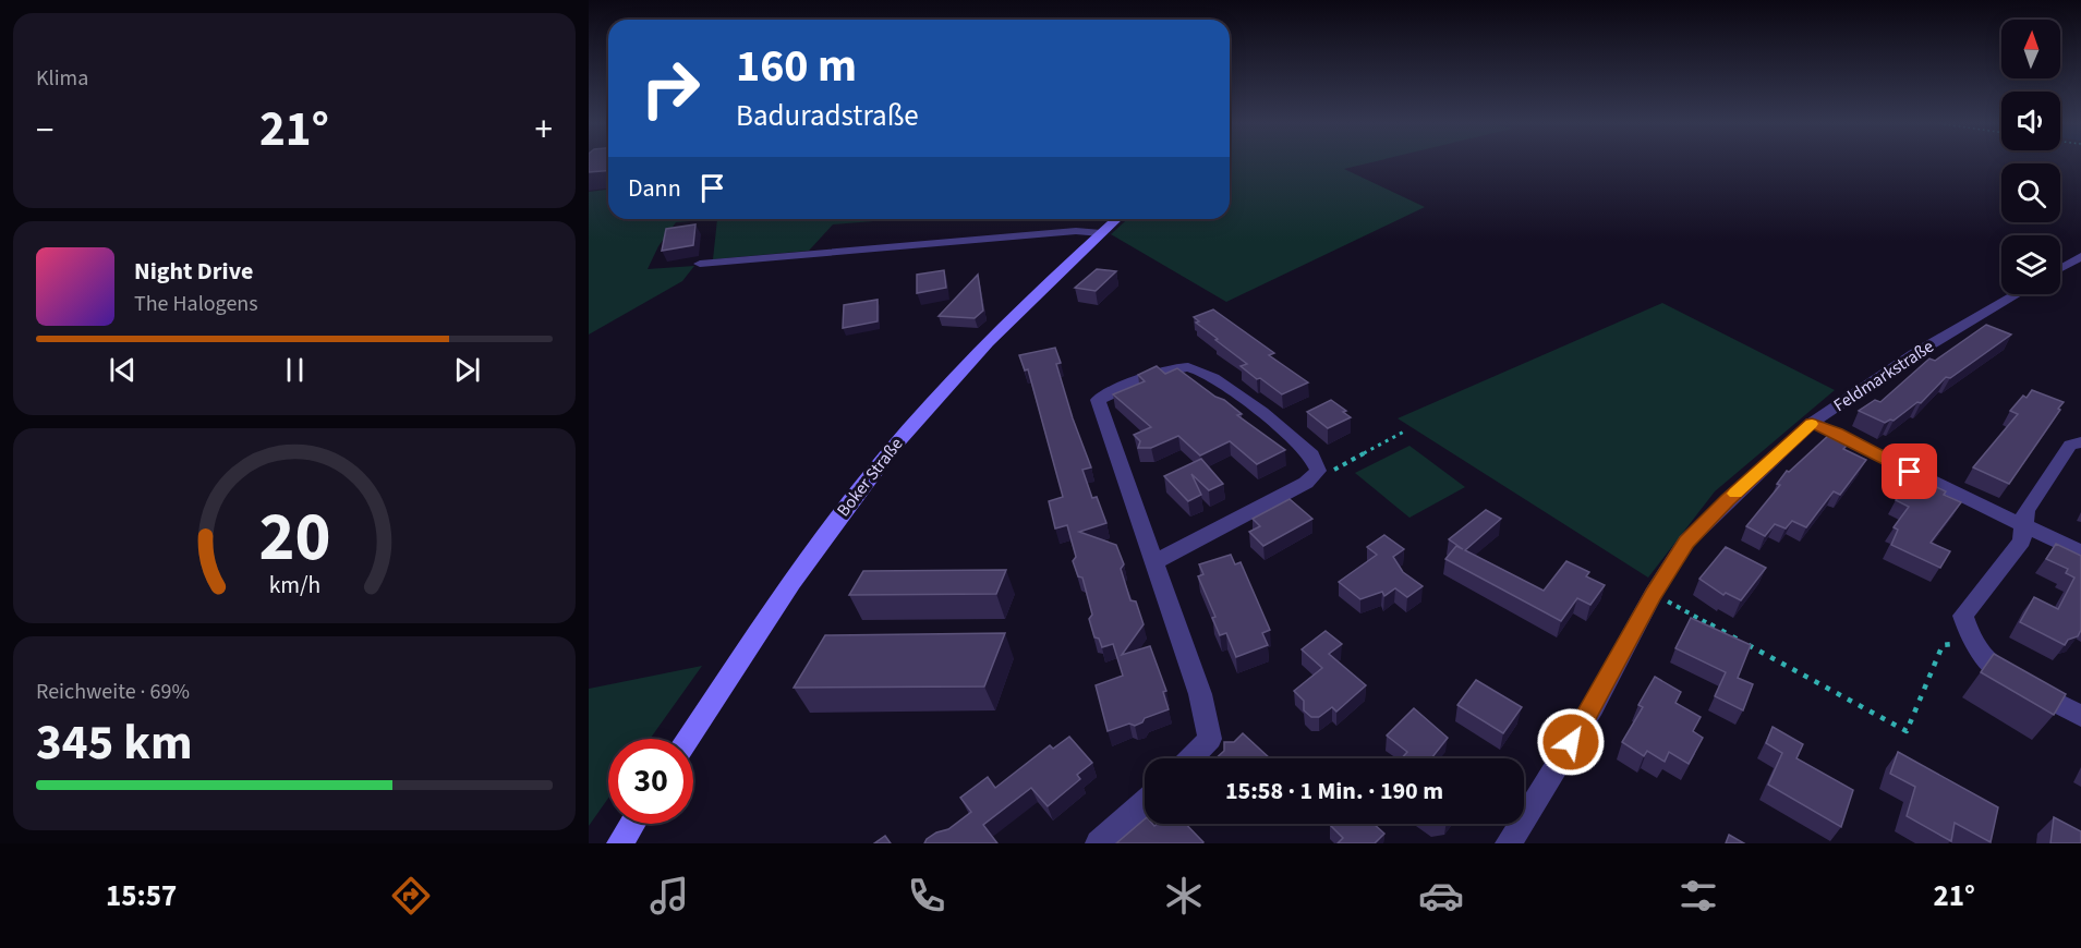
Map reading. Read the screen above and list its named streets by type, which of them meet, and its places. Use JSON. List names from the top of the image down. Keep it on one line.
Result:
{"streets":{"main road":["Boker Straße"],"street":["Feldmarkstraße"]},"north":"top","page":{"tile":["Klima",["Reichweite · 69%","345 km"]],"turn":["160 m","Baduradstraße"],"heat":["−","21°","+"],"then":"Dann","song":["Night Drive","The Halogens"],"limit":"30","trip":"15:58 · 1 Min. · 190 m","tabs":["15:57","21°"],"gauge":["20","km/h"]}}
